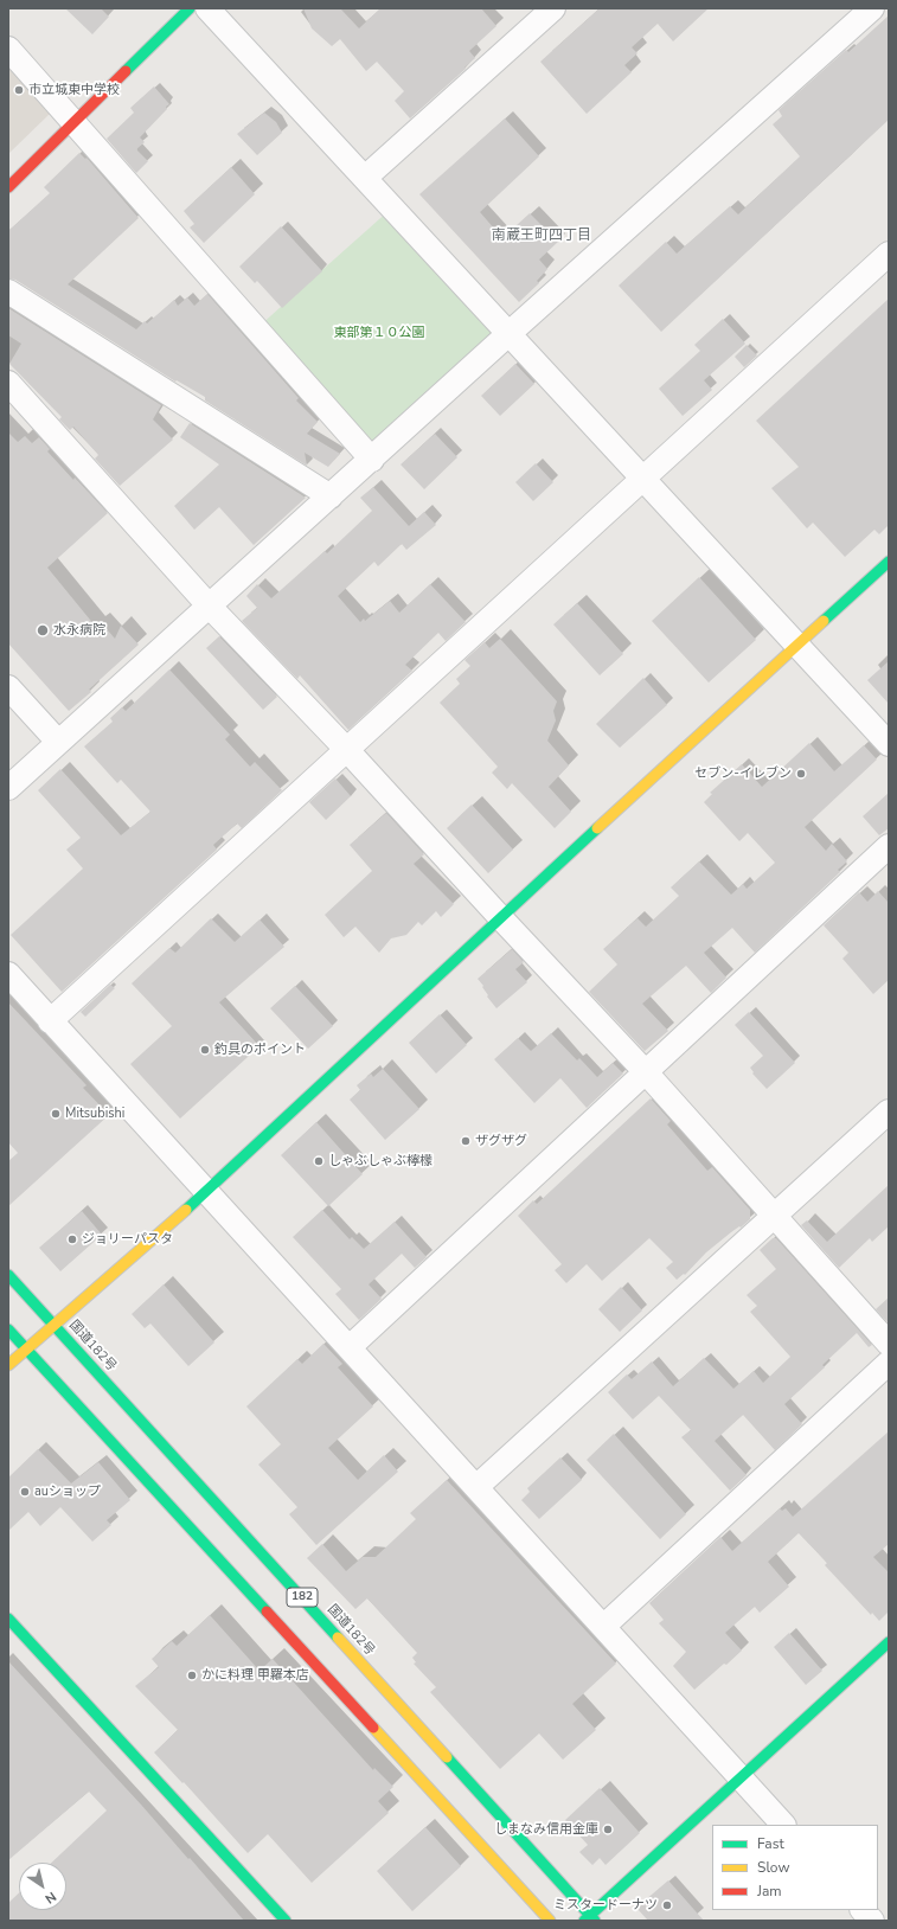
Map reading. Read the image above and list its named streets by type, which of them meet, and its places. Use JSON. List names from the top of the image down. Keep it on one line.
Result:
{"streets":{"main road":["国道182号","182"]},"districts":["南蔵王町四丁目"],"parks":["東部第１０公園"],"places":["市立城東中学校","水永病院","セブン-イレブン","釣具のポイント","Mitsubishi","ザグザグ","しゃぶしゃぶ檸檬","ジョリーパスタ","auショップ","かに料理 甲羅本店","しまなみ信用金庫","ミスタードーナツ"],"legend":["Fast","Slow","Jam"],"north":"bottom right"}
